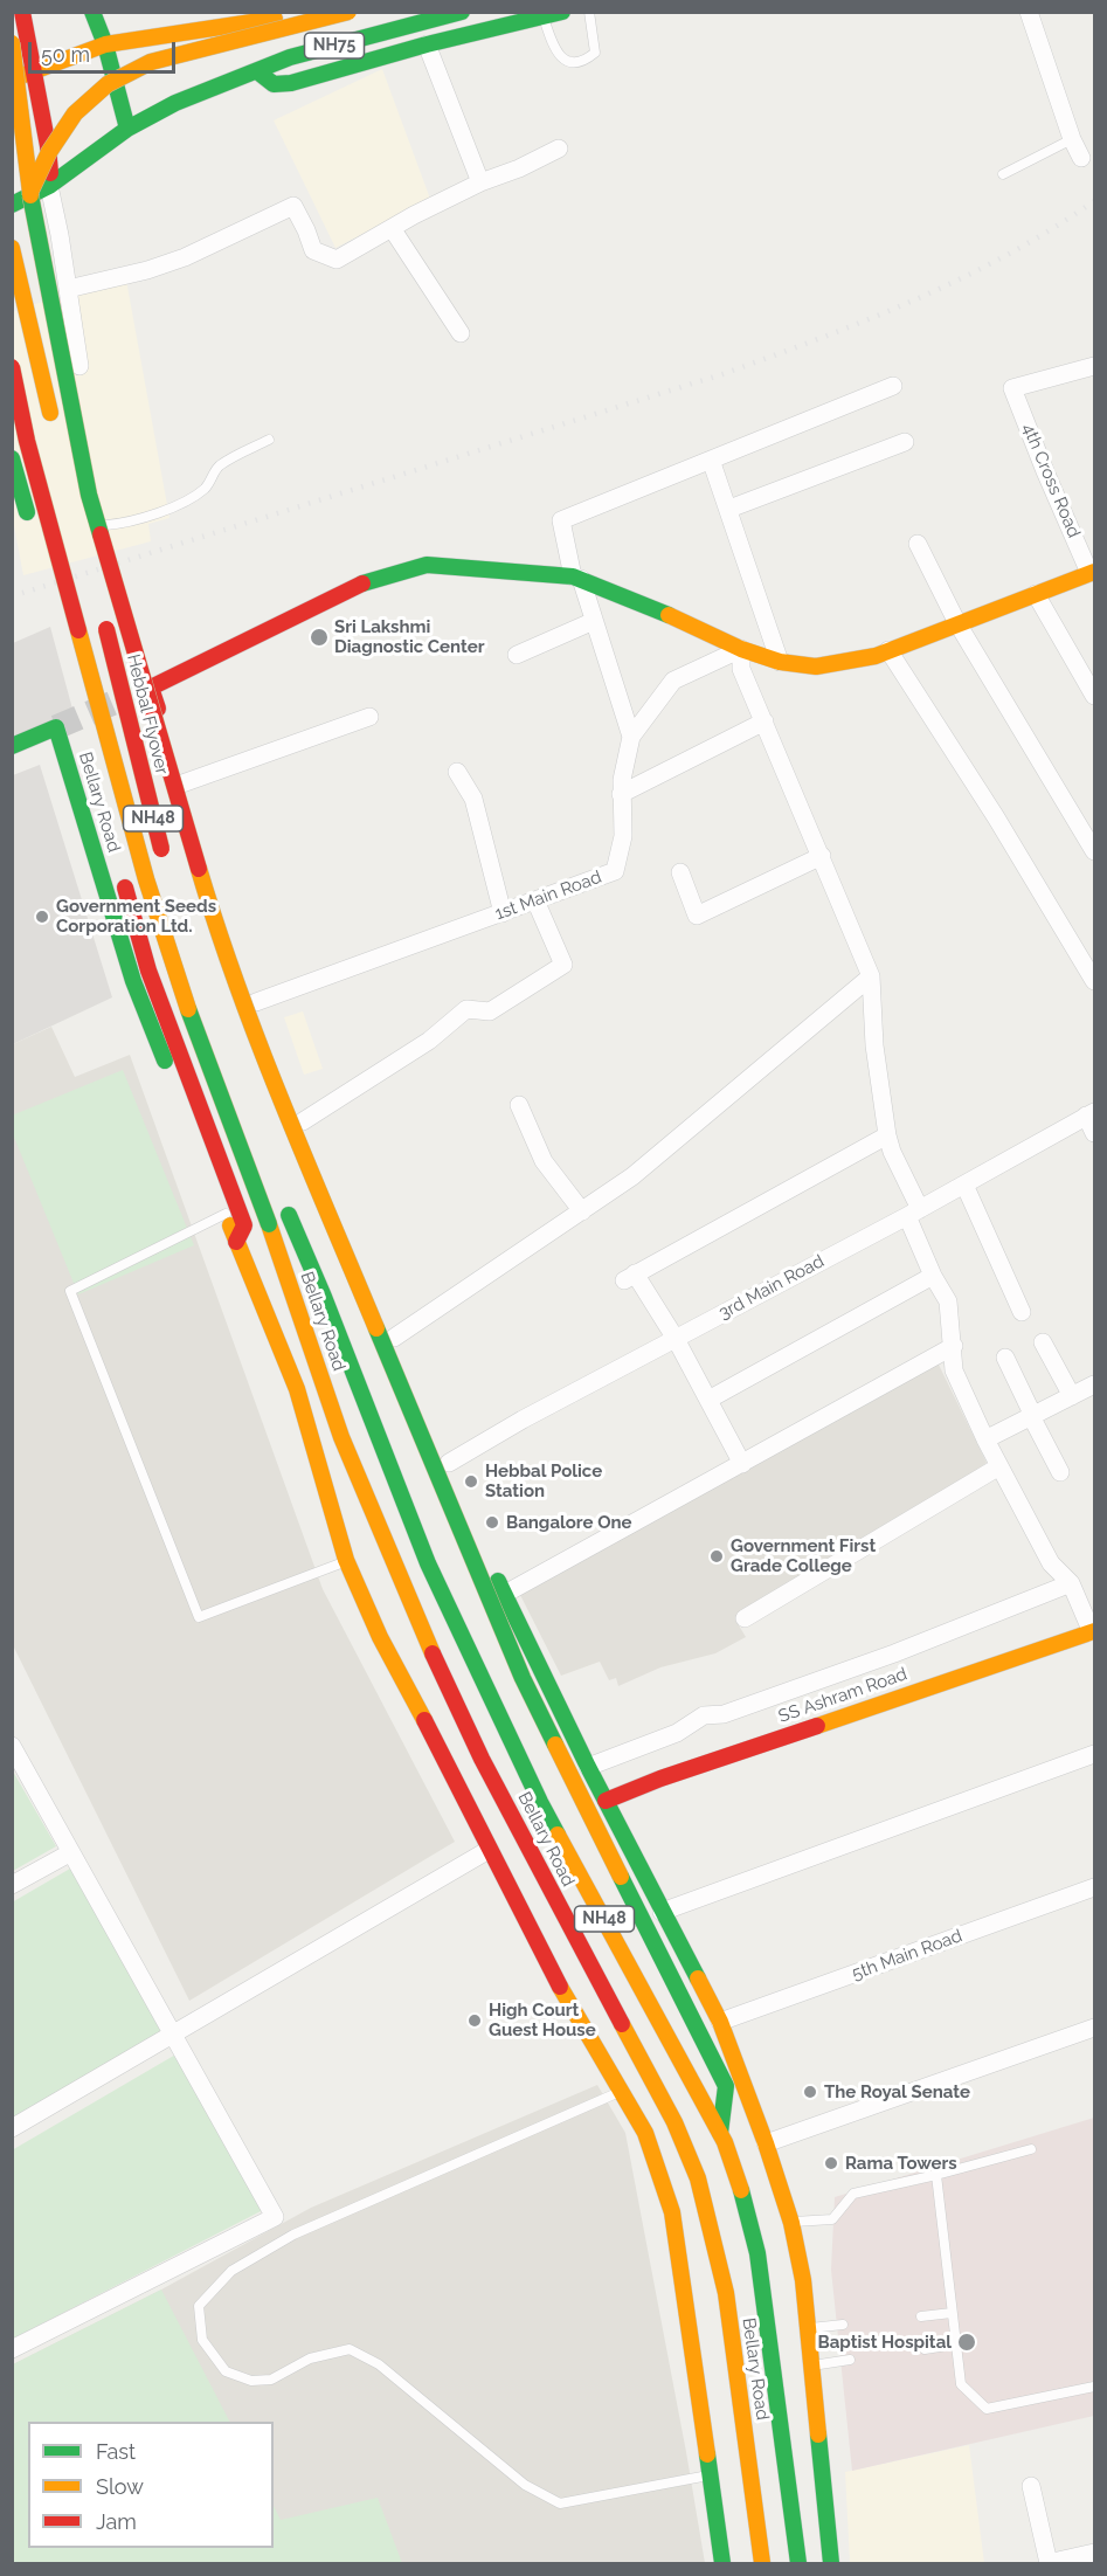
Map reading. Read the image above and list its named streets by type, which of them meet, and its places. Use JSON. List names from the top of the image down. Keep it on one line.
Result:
{"streets":{"main road":["NH75","Hebbal Flyover","Bellary Road","NH48","SS Ashram Road"],"street":["4th Cross Road","1st Main Road","3rd Main Road","5th Main Road"]},"crossings":[["Bellary Road","NH48"]],"places":["Sri Lakshmi Diagnostic Center","Government Seeds Corporation Ltd.","Hebbal Police Station","Bangalore One","Government First Grade College","High Court Guest House","The Royal Senate","Rama Towers","Baptist Hospital"],"legend":["Fast","Slow","Jam"],"scale_bar":"50 m"}
